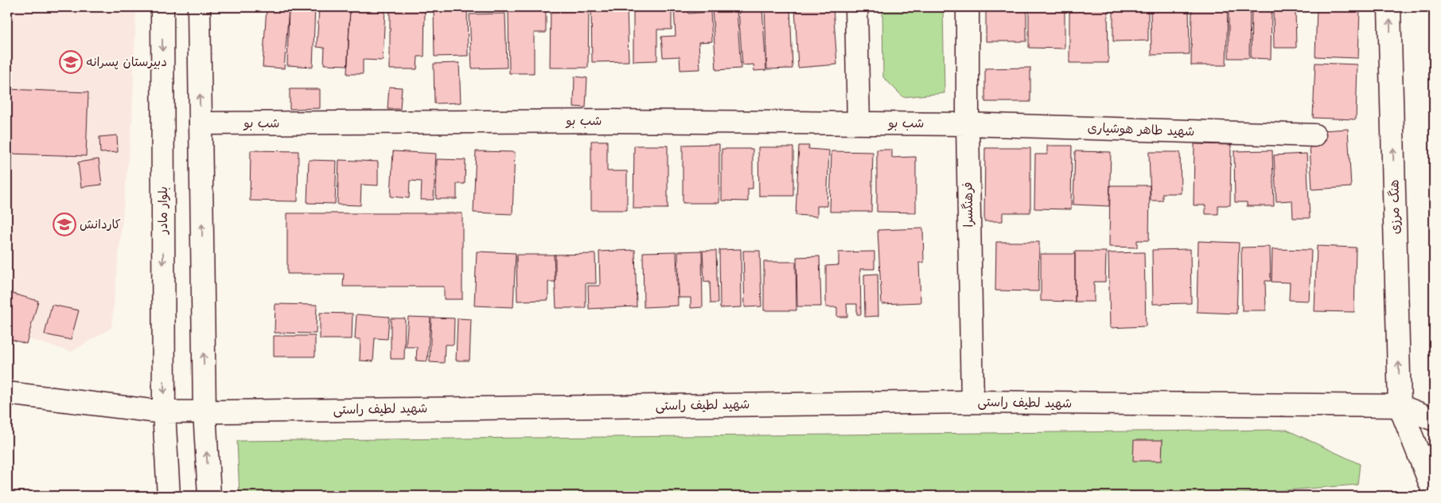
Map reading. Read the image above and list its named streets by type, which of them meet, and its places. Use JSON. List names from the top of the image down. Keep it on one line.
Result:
{"streets":{"main road":["شب بو","شهید طاهر هوشیاری","فرهنگسرا","هنگ مرزی","بلوار مادر","شهید لطیف راستی"]},"crossings":[["شب بو","شهید طاهر هوشیاری"],["شب بو","فرهنگسرا"],["شهید طاهر هوشیاری","فرهنگسرا"],["فرهنگسرا","شهید لطیف راستی"],["هنگ مرزی","شهید لطیف راستی"],["بلوار مادر","شهید لطیف راستی"]],"one_way":["هنگ مرزی"],"places":{"school or university":["دبیرستان پسرانه","کاردانش"]}}
